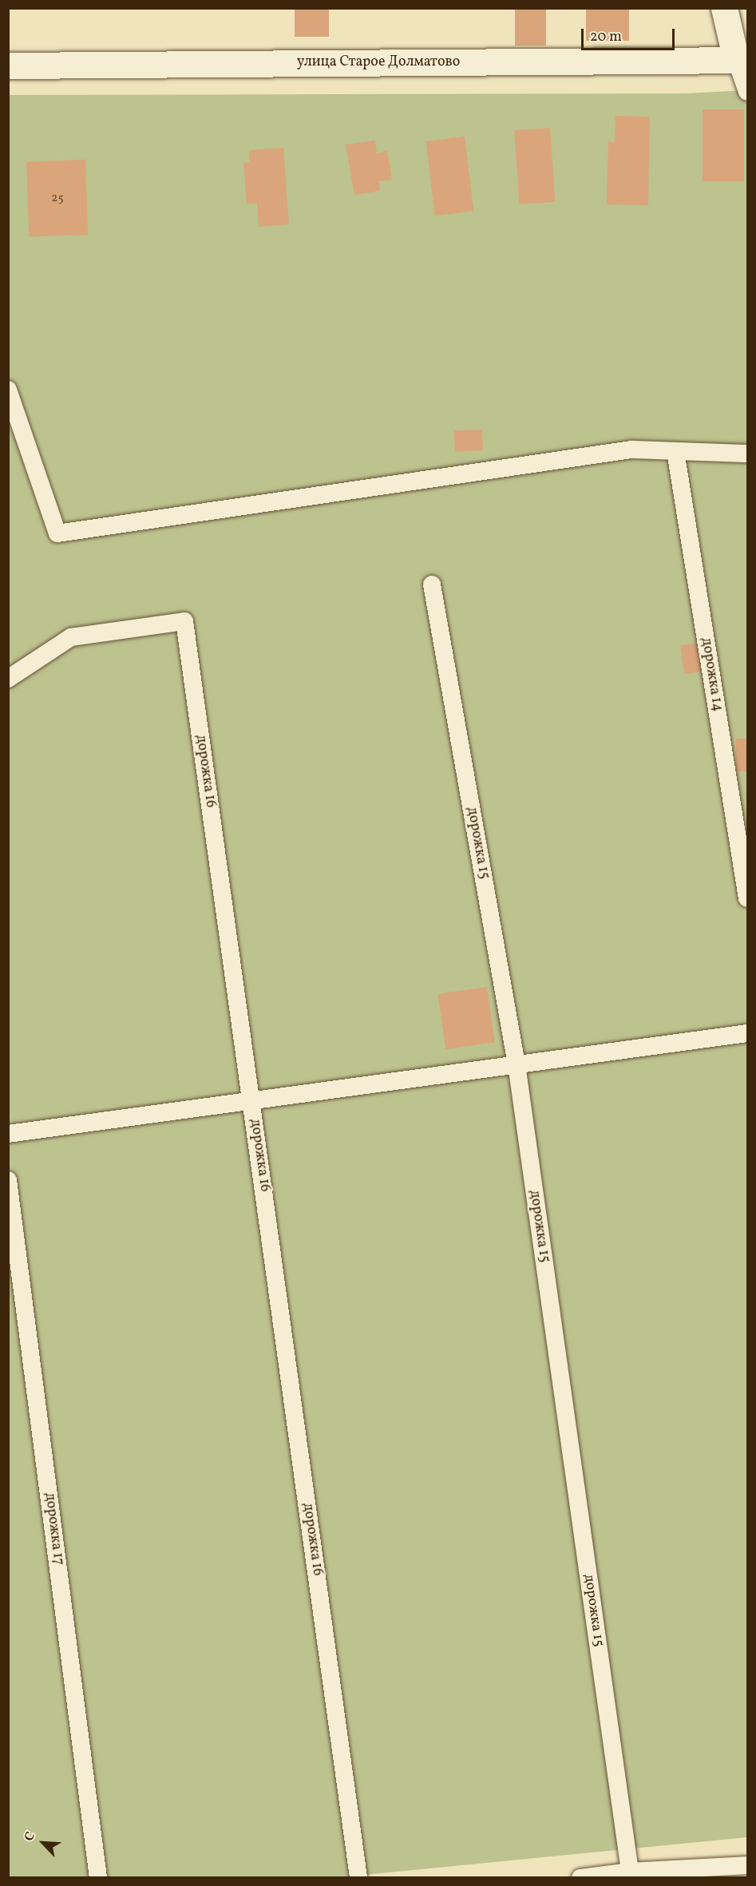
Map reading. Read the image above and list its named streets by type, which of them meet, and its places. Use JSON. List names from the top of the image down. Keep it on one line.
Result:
{"streets":{"street":["улица Старое Долматово"],"lane":["дорожка 14","дорожка 16","дорожка 15","дорожка 17"]},"house_numbers":["25"],"scale_bar":"20 m","north":"top left"}
